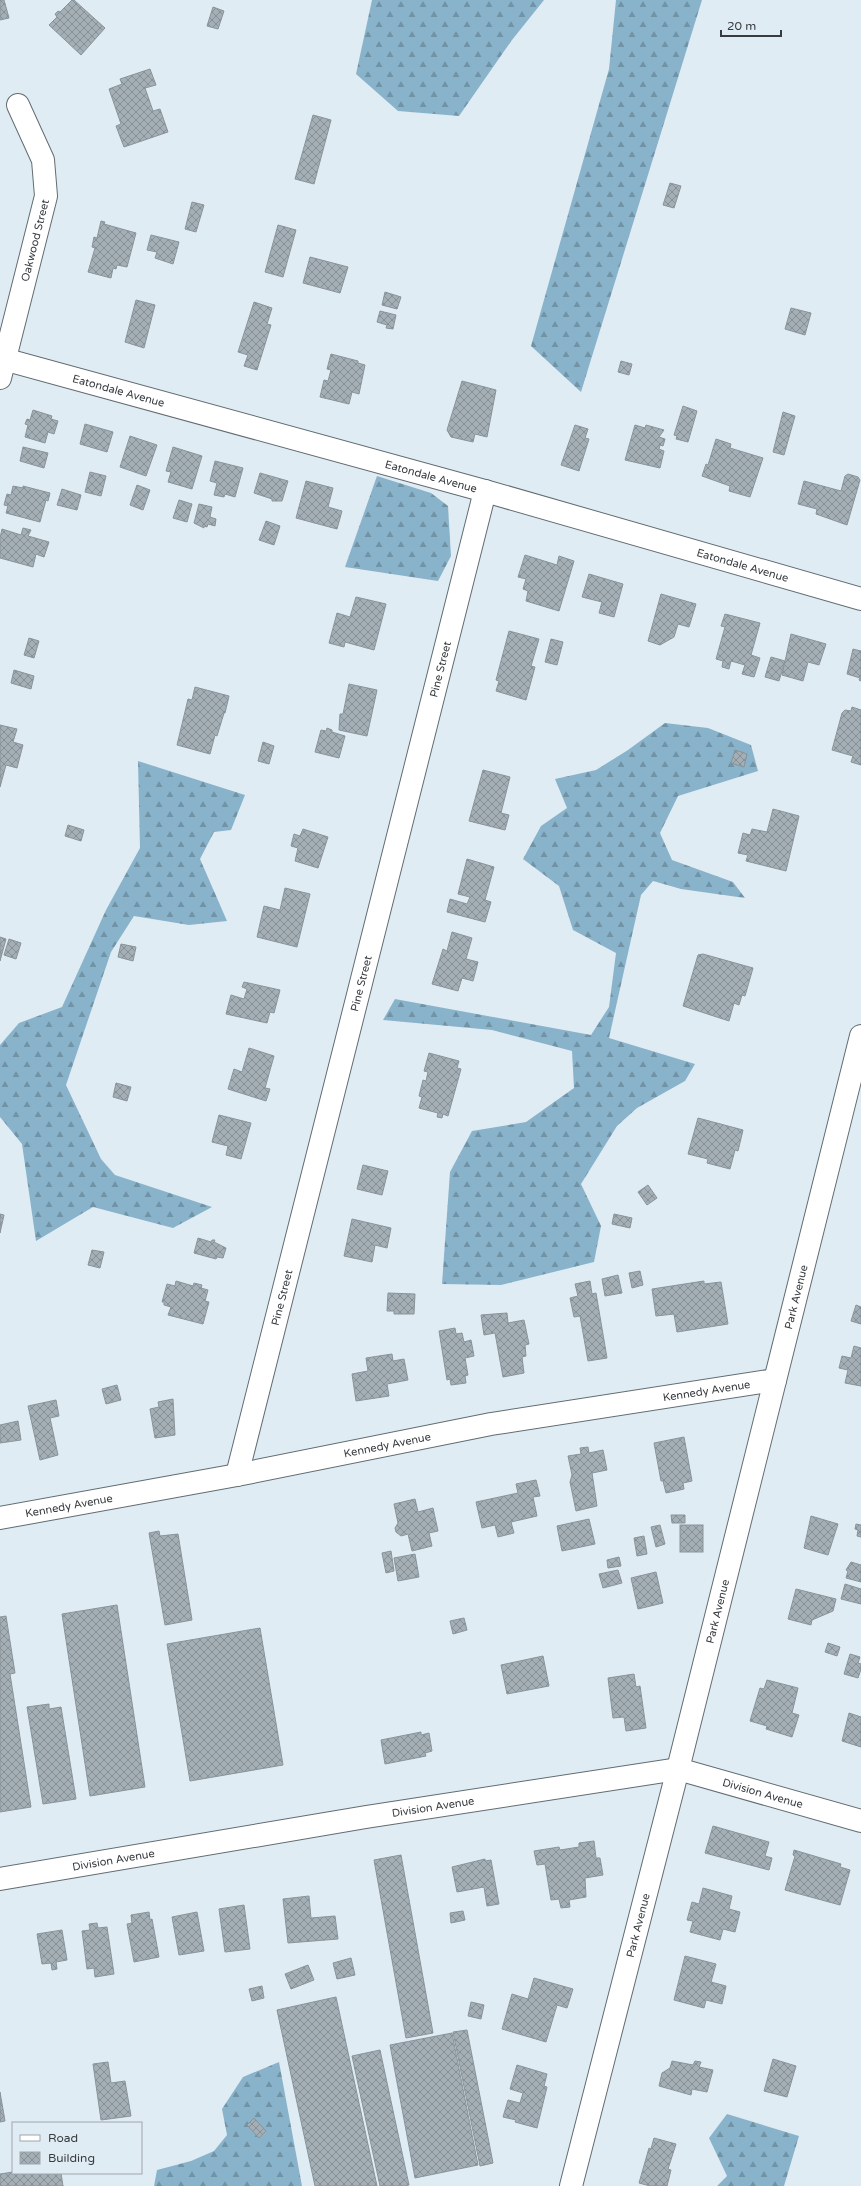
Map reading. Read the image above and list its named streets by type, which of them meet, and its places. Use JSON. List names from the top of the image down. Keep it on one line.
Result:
{"streets":{"street":["Oakwood Street","Eatondale Avenue","Pine Street","Park Avenue","Kennedy Avenue","Division Avenue"]},"crossings":[["Oakwood Street","Eatondale Avenue"],["Eatondale Avenue","Pine Street"],["Pine Street","Kennedy Avenue"],["Park Avenue","Kennedy Avenue"],["Park Avenue","Division Avenue"]],"legend":["Road","Building"],"scale_bar":"20 m"}
